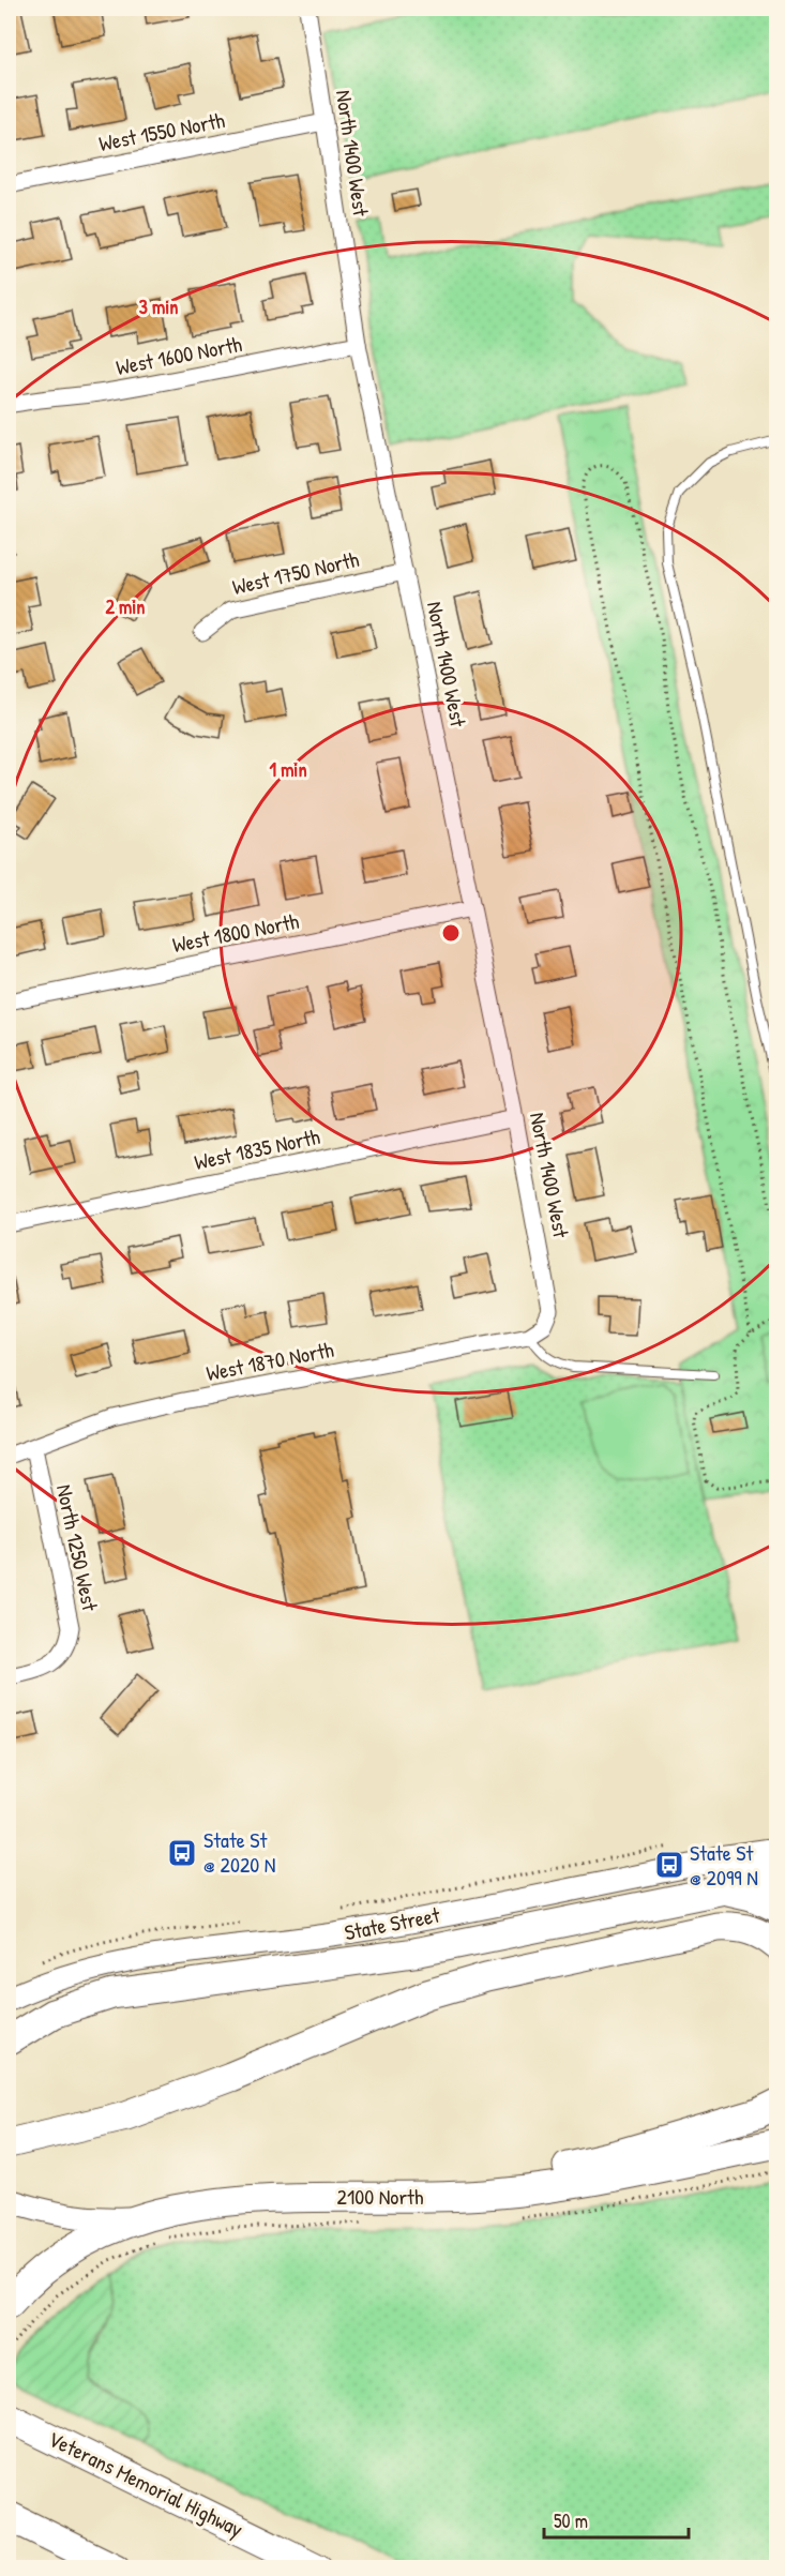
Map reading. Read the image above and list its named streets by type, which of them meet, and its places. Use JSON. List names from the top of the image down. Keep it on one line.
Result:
{"streets":{"highway":["2100 North","Veterans Memorial Highway"],"main road":["State Street"],"street":["West 1550 North","North 1400 West","West 1600 North","West 1750 North","West 1800 North","West 1835 North","West 1870 North","North 1250 West"]},"crossings":[["West 1550 North","North 1400 West"],["North 1400 West","West 1600 North"],["North 1400 West","West 1750 North"],["North 1400 West","West 1800 North"],["North 1400 West","West 1835 North"],["North 1400 West","West 1870 North"],["West 1870 North","North 1250 West"]],"places":{"bus stop":["State St @ 2020 N","State St @ 2099 N"]},"scale_bar":"50 m","rings":["3 min","2 min","1 min"]}
